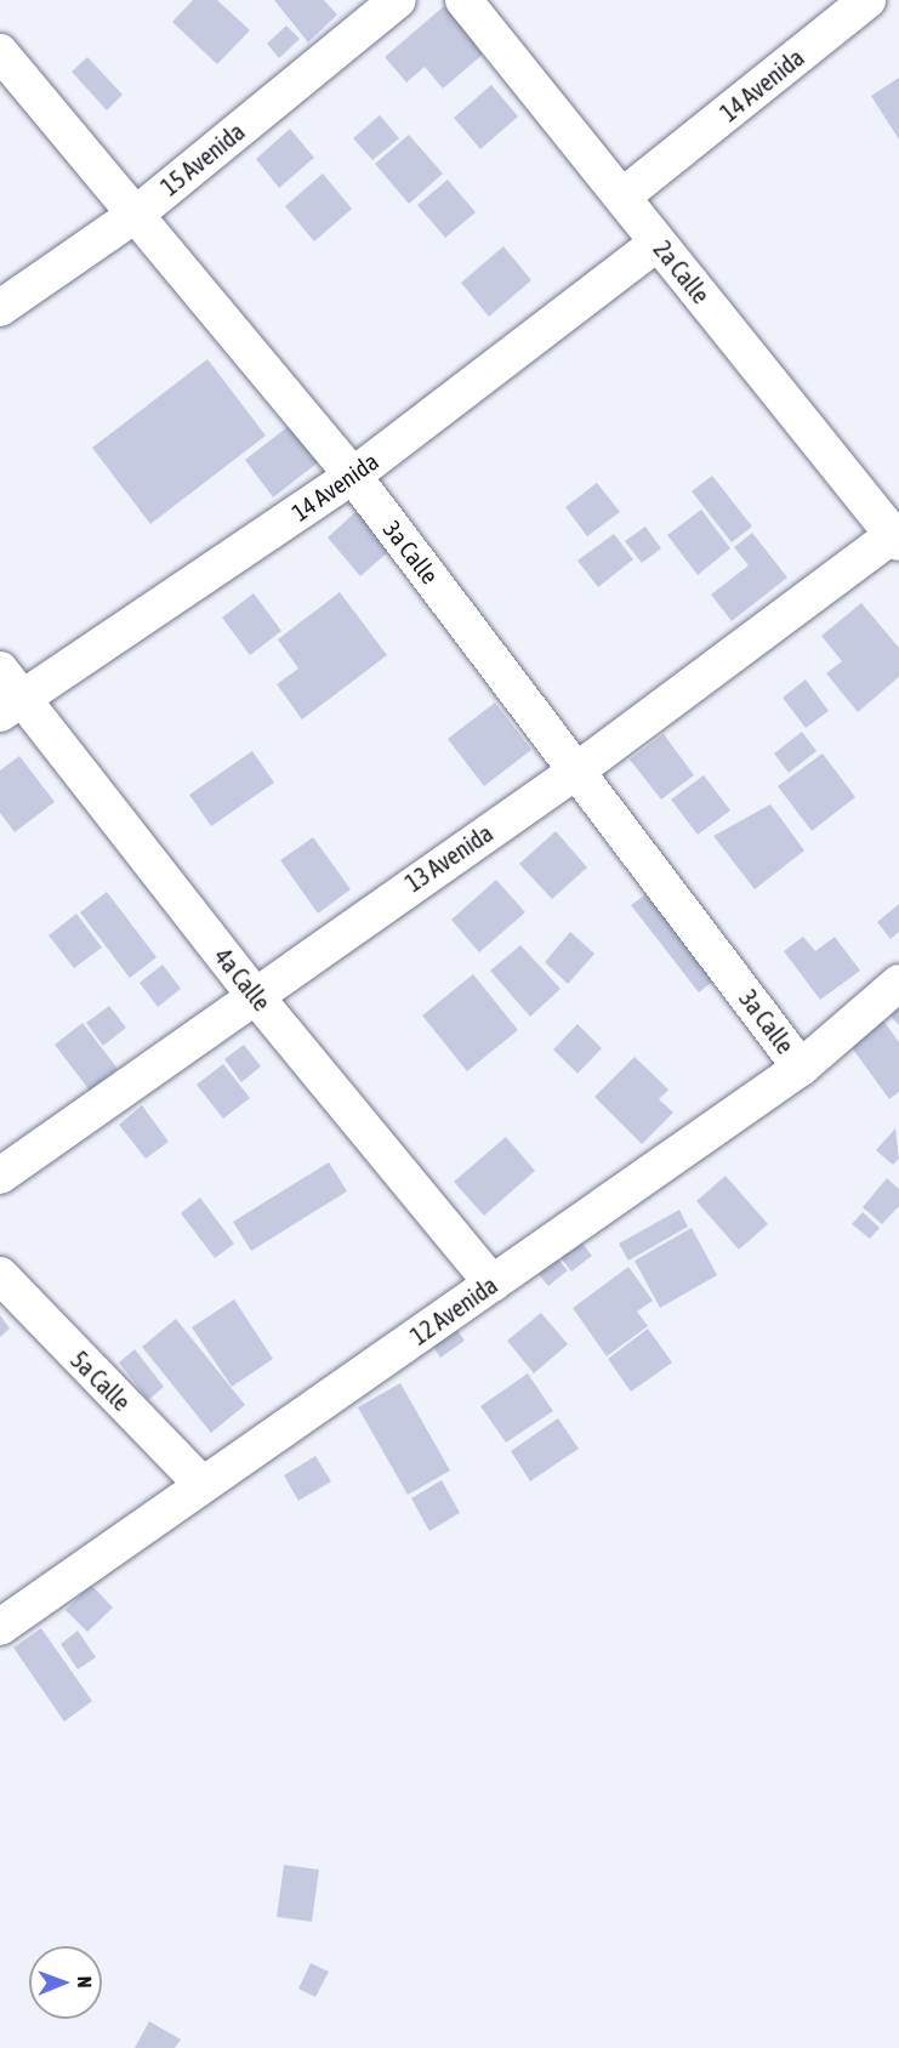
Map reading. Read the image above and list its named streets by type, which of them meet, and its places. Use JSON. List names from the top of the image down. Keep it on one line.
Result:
{"streets":{"street":["14 Avenida","15 Avenida","2a Calle","3a Calle","13 Avenida","4a Calle","12 Avenida","5a Calle"]},"crossings":[["14 Avenida","2a Calle"],["14 Avenida","3a Calle"],["14 Avenida","4a Calle"],["15 Avenida","3a Calle"],["2a Calle","13 Avenida"],["3a Calle","13 Avenida"],["3a Calle","12 Avenida"],["13 Avenida","4a Calle"],["4a Calle","12 Avenida"],["12 Avenida","5a Calle"]],"north":"right"}
